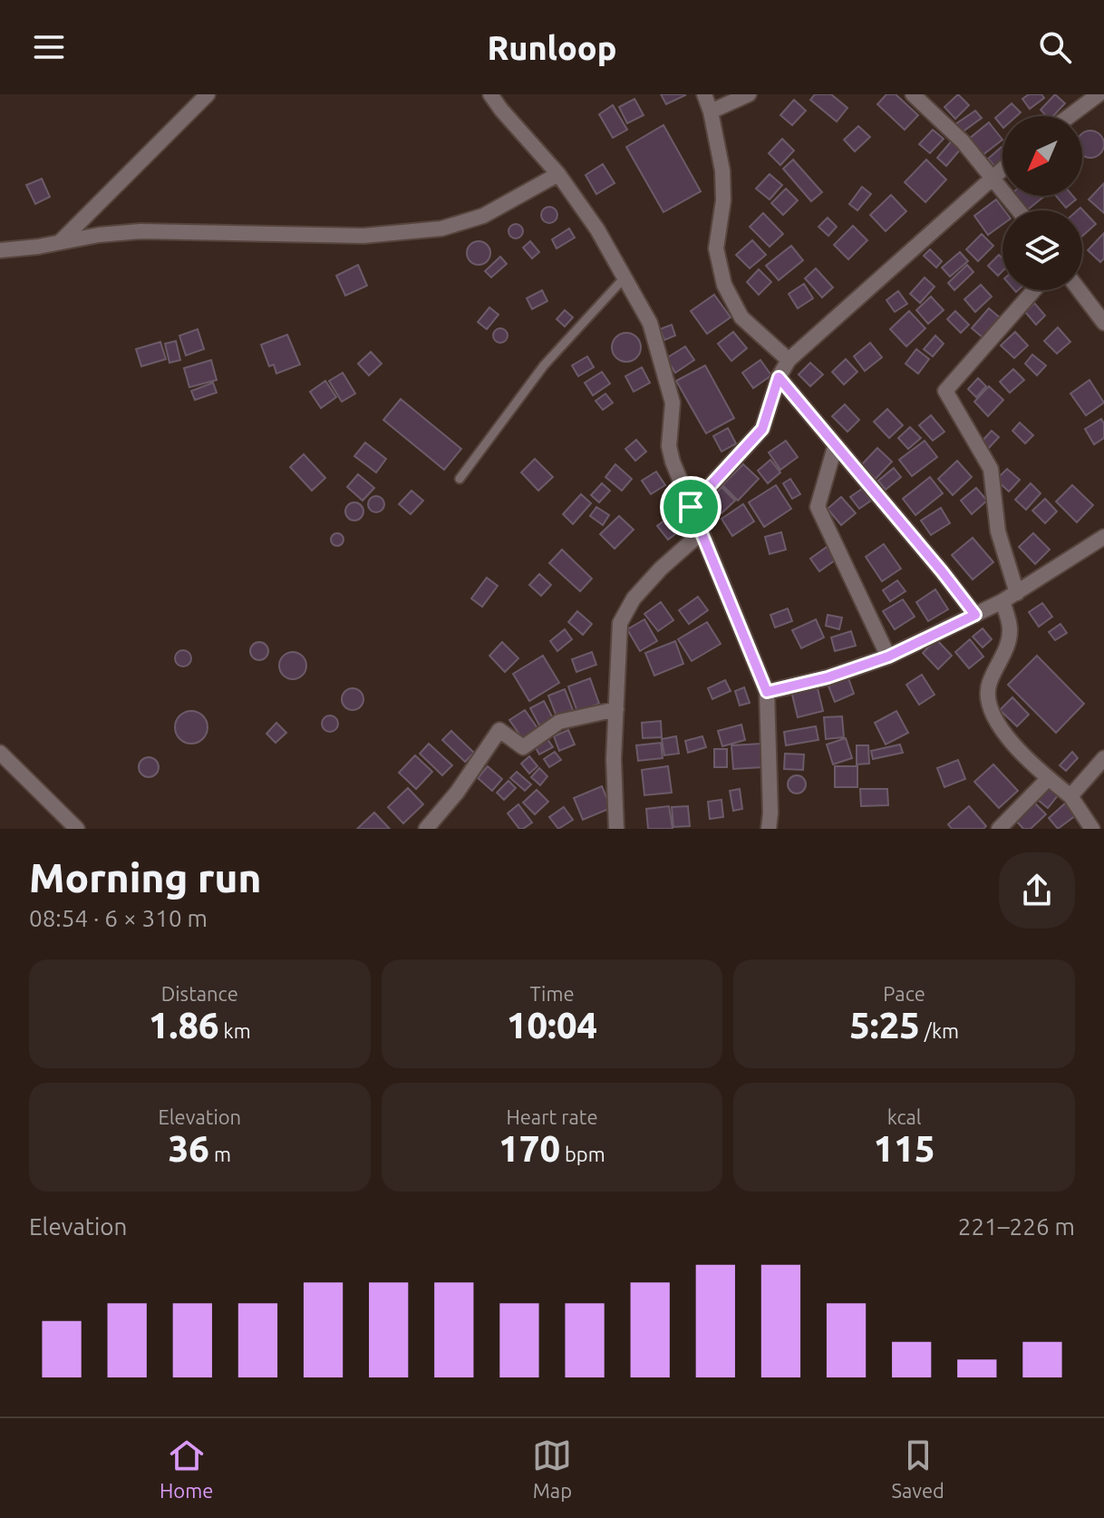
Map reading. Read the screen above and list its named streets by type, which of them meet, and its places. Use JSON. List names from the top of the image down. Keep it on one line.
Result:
{"north":"bottom left","page":{"header":"Runloop","heading":["Morning run","08:54 · 6 × 310 m"],"stats":[["Distance","1.86 km"],["Time","10:04"],["Pace","5:25 /km"],["Elevation","36 m"],["Heart rate","170 bpm"],["kcal","115"]],"chart":["Elevation","221–226 m"],"tabs":["Home","Map","Saved"]}}
